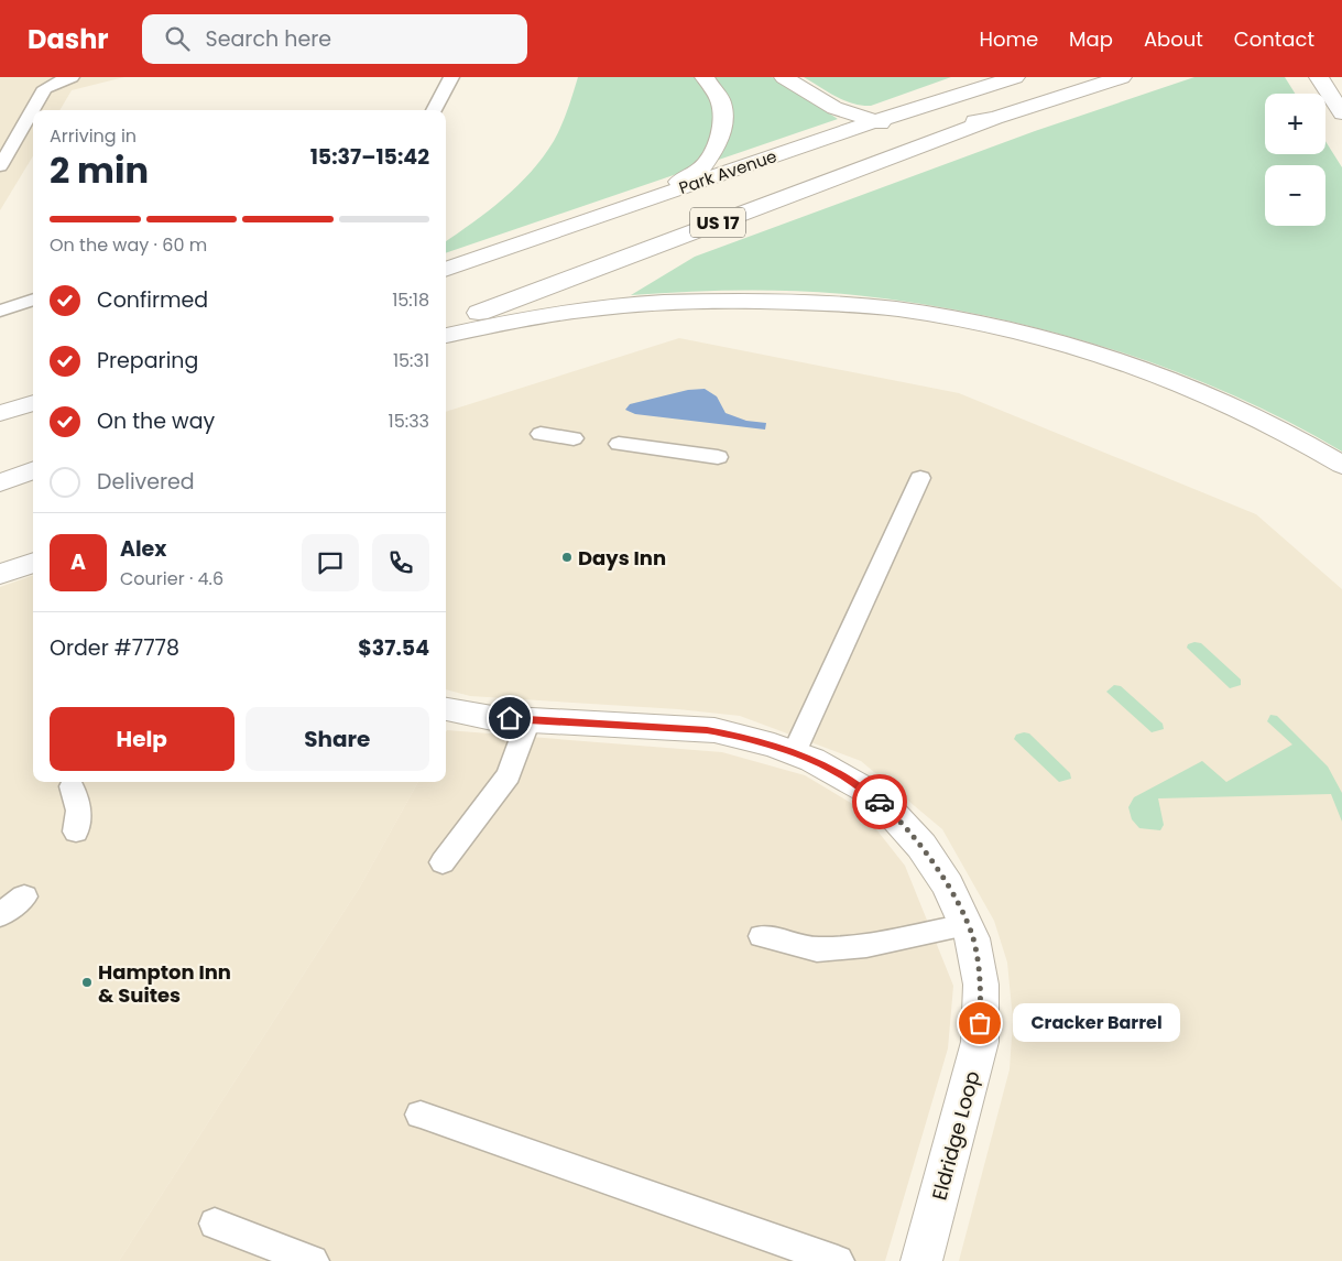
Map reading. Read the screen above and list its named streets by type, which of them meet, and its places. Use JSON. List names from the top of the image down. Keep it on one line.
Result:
{"streets":{"main road":["Park Avenue","US 17","Eldridge Loop"]},"places":["Days Inn","Hampton Inn & Suites","Cracker Barrel"],"page":{"header":"Dashr","search":"Search here","nav":["Home","Map","About","Contact"],"map_buttons":["+","−"],"heading":["2 min","Arriving in","15:37–15:42"],"panel":["Alex","Courier · 4.6","Order #7778","$37.54"],"bar":"On the way · 60 m","list":[["Confirmed","15:18"],["Preparing","15:31"],["On the way","15:33"],"Delivered"],"round":"A","buttons":["Help","Share"],"bubble":"Cracker Barrel"}}
